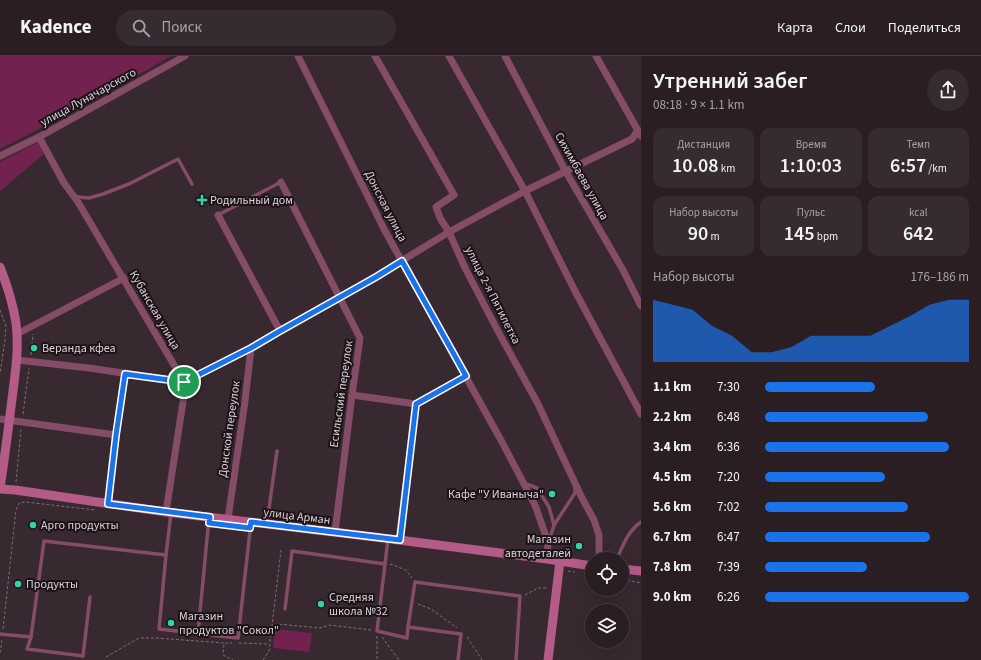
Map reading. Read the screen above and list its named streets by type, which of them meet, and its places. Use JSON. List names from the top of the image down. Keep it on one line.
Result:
{"streets":{"street":["улица Луначарского","Сихимбаева улица","Донская улица","улица 2-я Пятилетка","Кубанская улица","Есильский переулок","Донской переулок","улица Арман"]},"crossings":[["улица Луначарского","Кубанская улица"],["Донская улица","улица Арман"],["Есильский переулок","улица Арман"],["Донской переулок","улица Арман"]],"places":{"health":["Родильный дом"],"other":["Веранда кфеа","Кафе \"У Иваныча\"","Арго продукты","Магазин автодеталей","Продукты","Средняя школа №32","Магазин продуктов \"Сокол\""]},"page":{"header":"Kadence","search":"Поиск","nav":["Карта","Слои","Поделиться"],"heading":["Утренний забег","08:18 · 9 × 1.1 km"],"stats":[["Дистанция","10.08 km"],["Время","1:10:03"],["Темп","6:57 /km"],["Набор высоты","90 m"],["Пульс","145 bpm"],["kcal","642"]],"chart":["Набор высоты","176–186 m"],"list":[{"name":"1.1 km","note":"7:30"},{"name":"2.2 km","note":"6:48"},{"name":"3.4 km","note":"6:36"},{"name":"4.5 km","note":"7:20"},{"name":"5.6 km","note":"7:02"},{"name":"6.7 km","note":"6:47"},{"name":"7.8 km","note":"7:39"},{"name":"9.0 km","note":"6:26"}]}}
